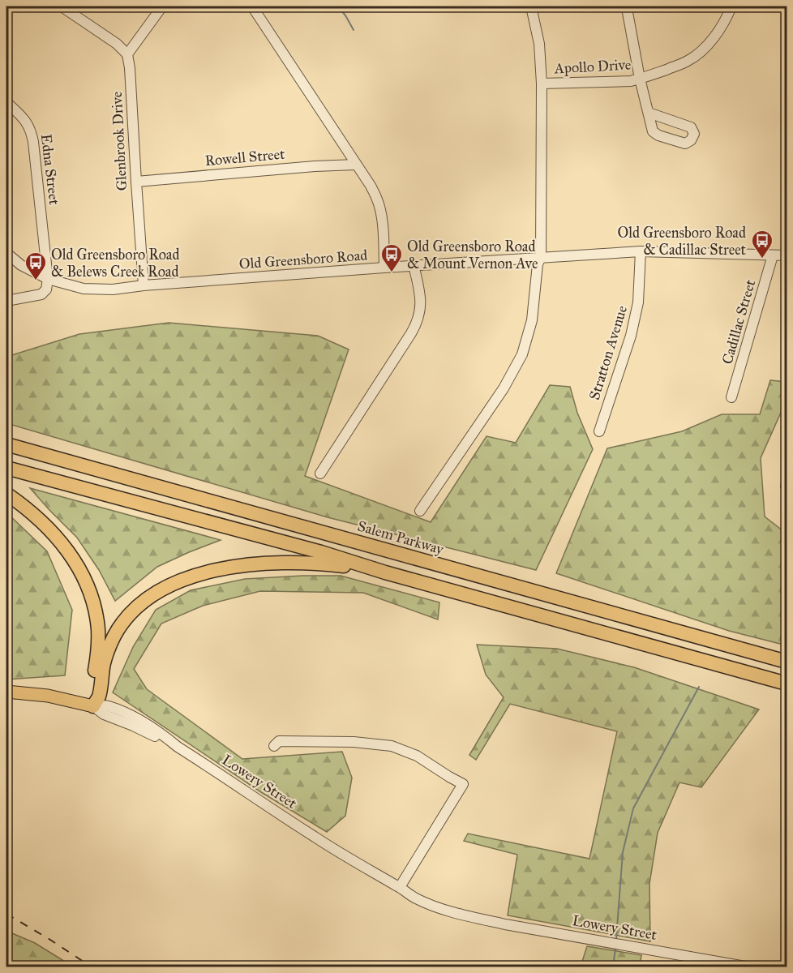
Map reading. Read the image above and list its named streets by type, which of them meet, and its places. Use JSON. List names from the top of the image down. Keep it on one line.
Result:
{"streets":{"highway":["Salem Parkway"],"main road":["Lowery Street"],"street":["Apollo Drive","Glenbrook Drive","Rowell Street","Edna Street","Old Greensboro Road","Cadillac Street","Stratton Avenue"]},"crossings":[["Glenbrook Drive","Rowell Street"],["Glenbrook Drive","Old Greensboro Road"],["Edna Street","Old Greensboro Road"],["Old Greensboro Road","Cadillac Street"],["Old Greensboro Road","Stratton Avenue"]],"places":{"bus stop":["Old Greensboro Road & Cadillac Street","Old Greensboro Road & Mount Vernon Ave","Old Greensboro Road & Belews Creek Road"]}}
